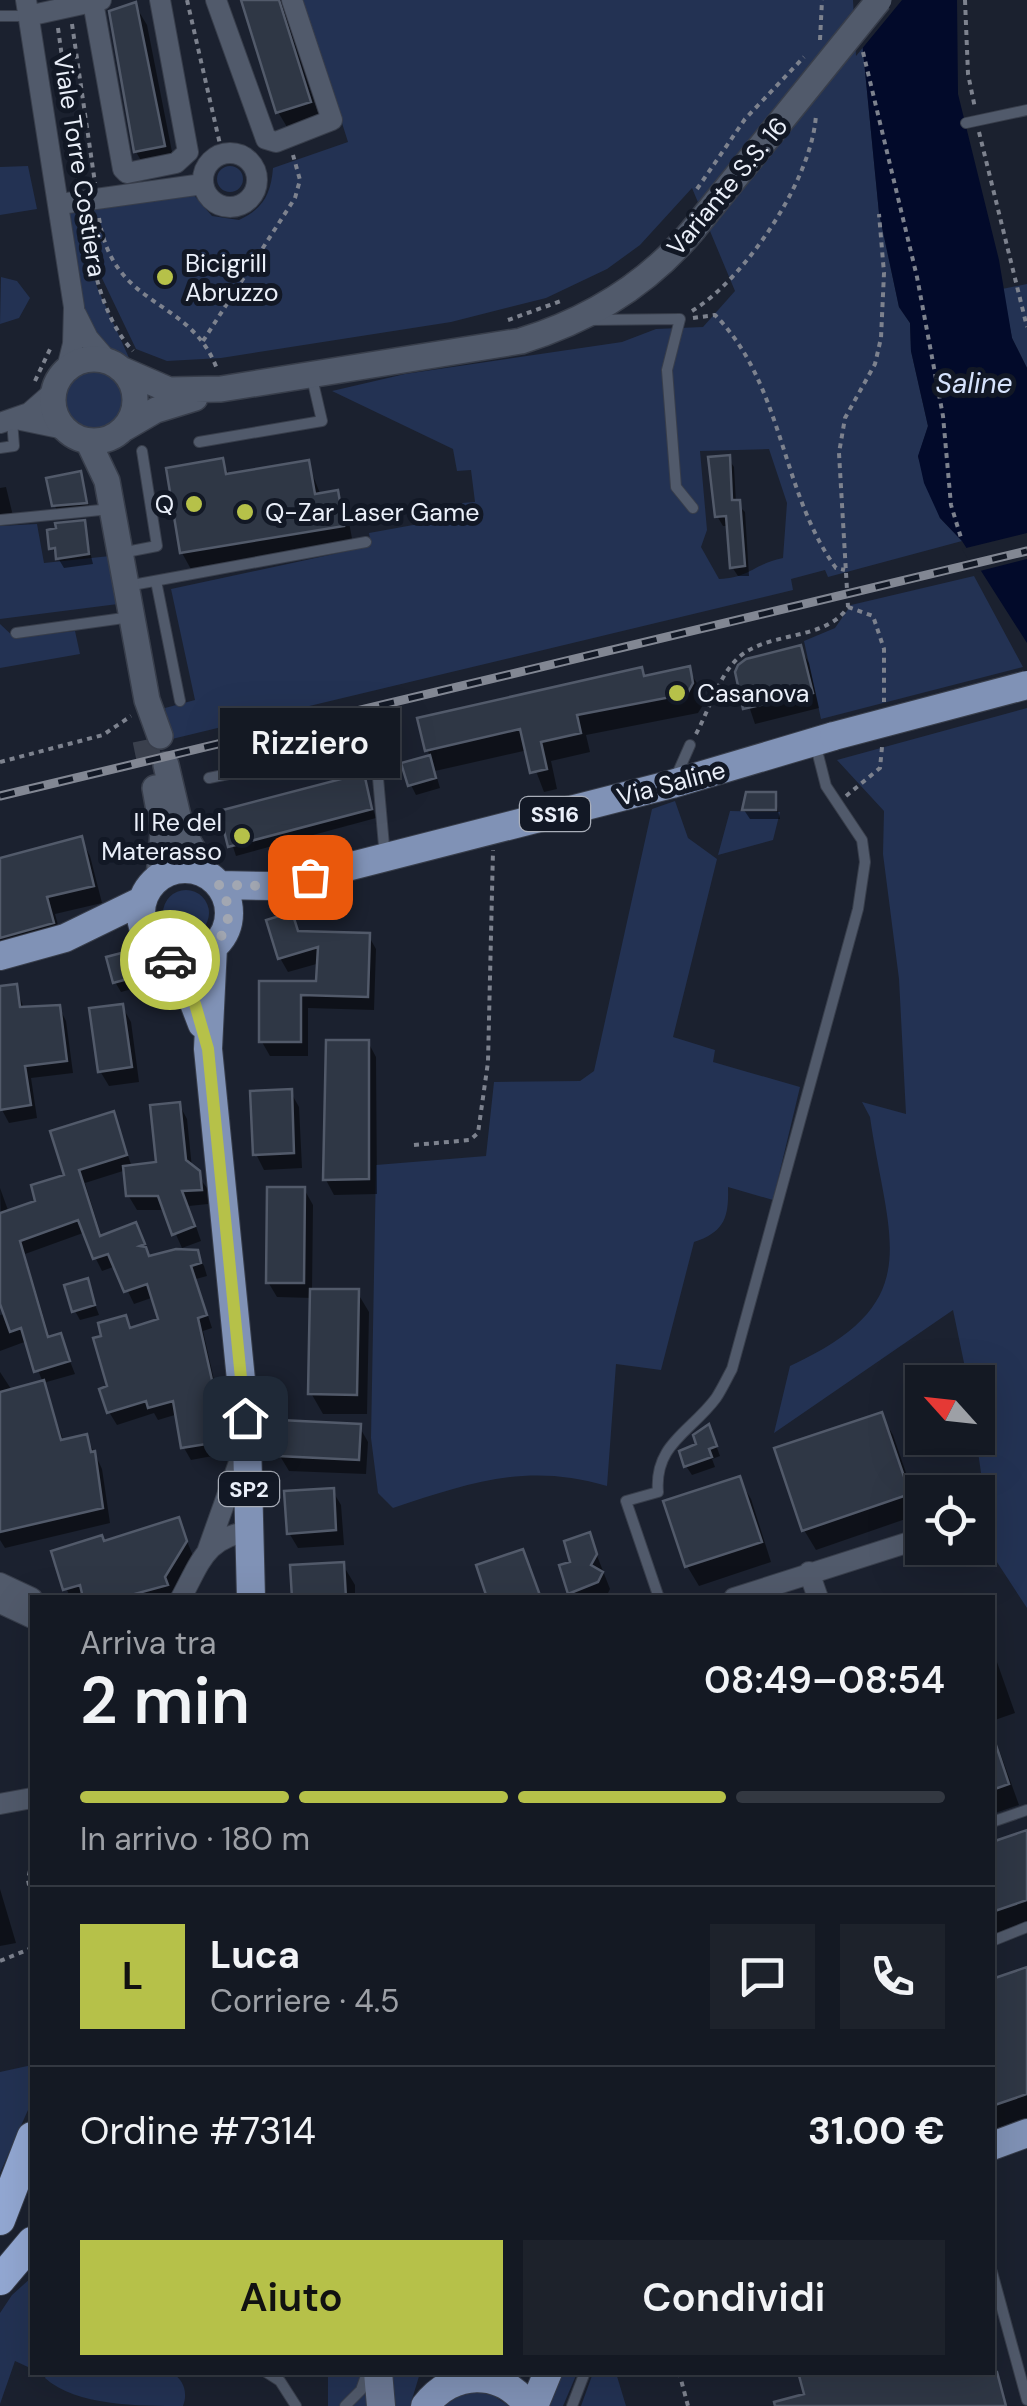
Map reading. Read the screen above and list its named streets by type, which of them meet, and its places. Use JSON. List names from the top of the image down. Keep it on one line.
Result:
{"streets":{"main road":["Via Saline","SS16","SP2"],"street":["Viale Torre Costiera","Variante S.S. 16"]},"crossings":[["Viale Torre Costiera","Variante S.S. 16"],["Via Saline","SS16"],["Via Saline","SP2"],["SS16","SP2"]],"water":["Saline"],"places":["Bicigrill Abruzzo","Q","Q-Zar Laser Game","Casanova","Il Re del Materasso","Rizziero"],"north":"top left","page":{"bubble":"Rizziero","heading":["2 min","Arriva tra","08:49–08:54"],"panel":["Luca","Corriere · 4.5","Ordine #7314","31.00 €"],"bar":"In arrivo · 180 m","round":"L","buttons":["Aiuto","Condividi"]}}
